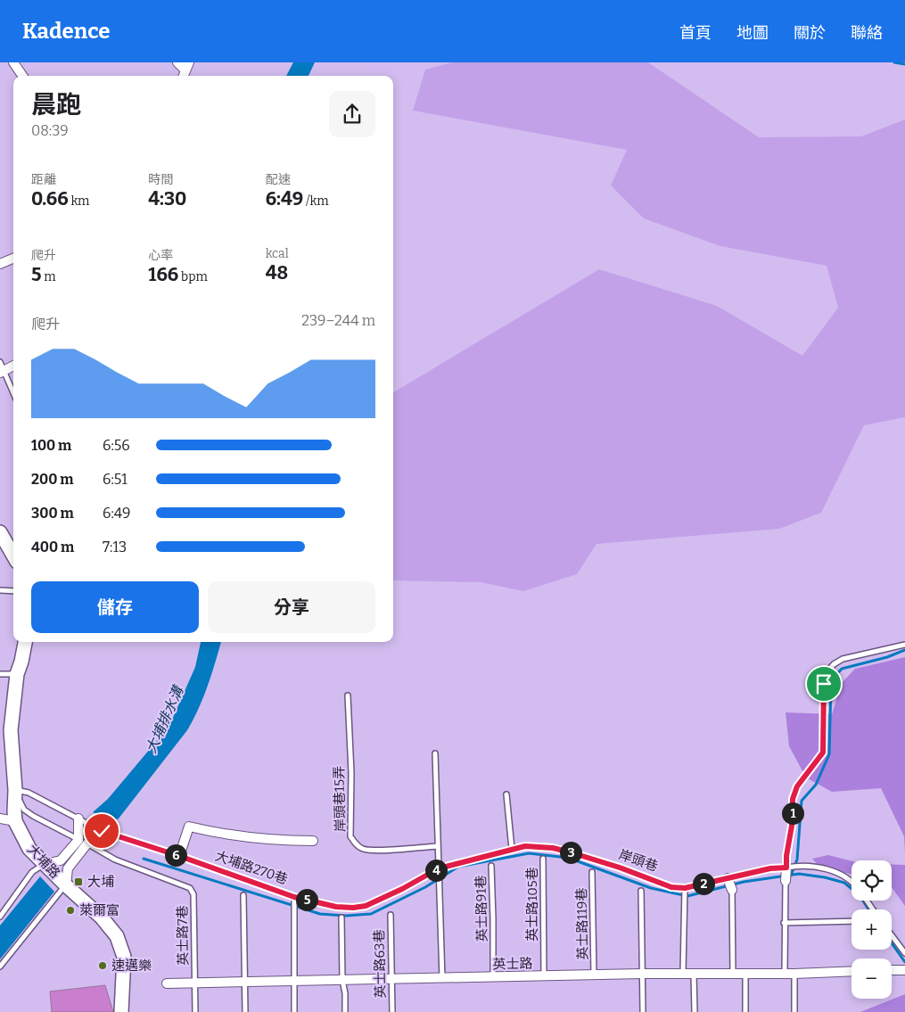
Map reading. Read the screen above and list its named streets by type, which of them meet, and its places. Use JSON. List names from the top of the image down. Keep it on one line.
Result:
{"streets":{"main road":["大埔路"],"street":["大埔路270巷","英士路"],"lane":["岸頭巷15弄","岸頭巷","英士路105巷","英士路91巷","英士路119巷","英士路7巷","英士路63巷"]},"crossings":[["大埔路","大埔路270巷"],["英士路105巷","英士路"],["英士路91巷","英士路"],["英士路119巷","英士路"],["英士路7巷","英士路"],["英士路63巷","英士路"]],"water":["大埔排水溝"],"places":{"transit":["大埔"],"other":["萊爾富","速邁樂"]},"page":{"header":"Kadence","nav":["首頁","地圖","關於","聯絡"],"heading":["晨跑","08:39"],"stats":[["距離","0.66 km"],["時間","4:30"],["配速","6:49 /km"],["爬升","5 m"],["心率","166 bpm"],["kcal","48"]],"chart":["爬升","239–244 m"],"list":[{"name":"100 m","note":"6:56"},{"name":"200 m","note":"6:51"},{"name":"300 m","note":"6:49"},{"name":"400 m","note":"7:13"}],"buttons":["儲存","分享"],"pins":["1","3","6","4","2","5"],"map_buttons":["+","−"]}}
